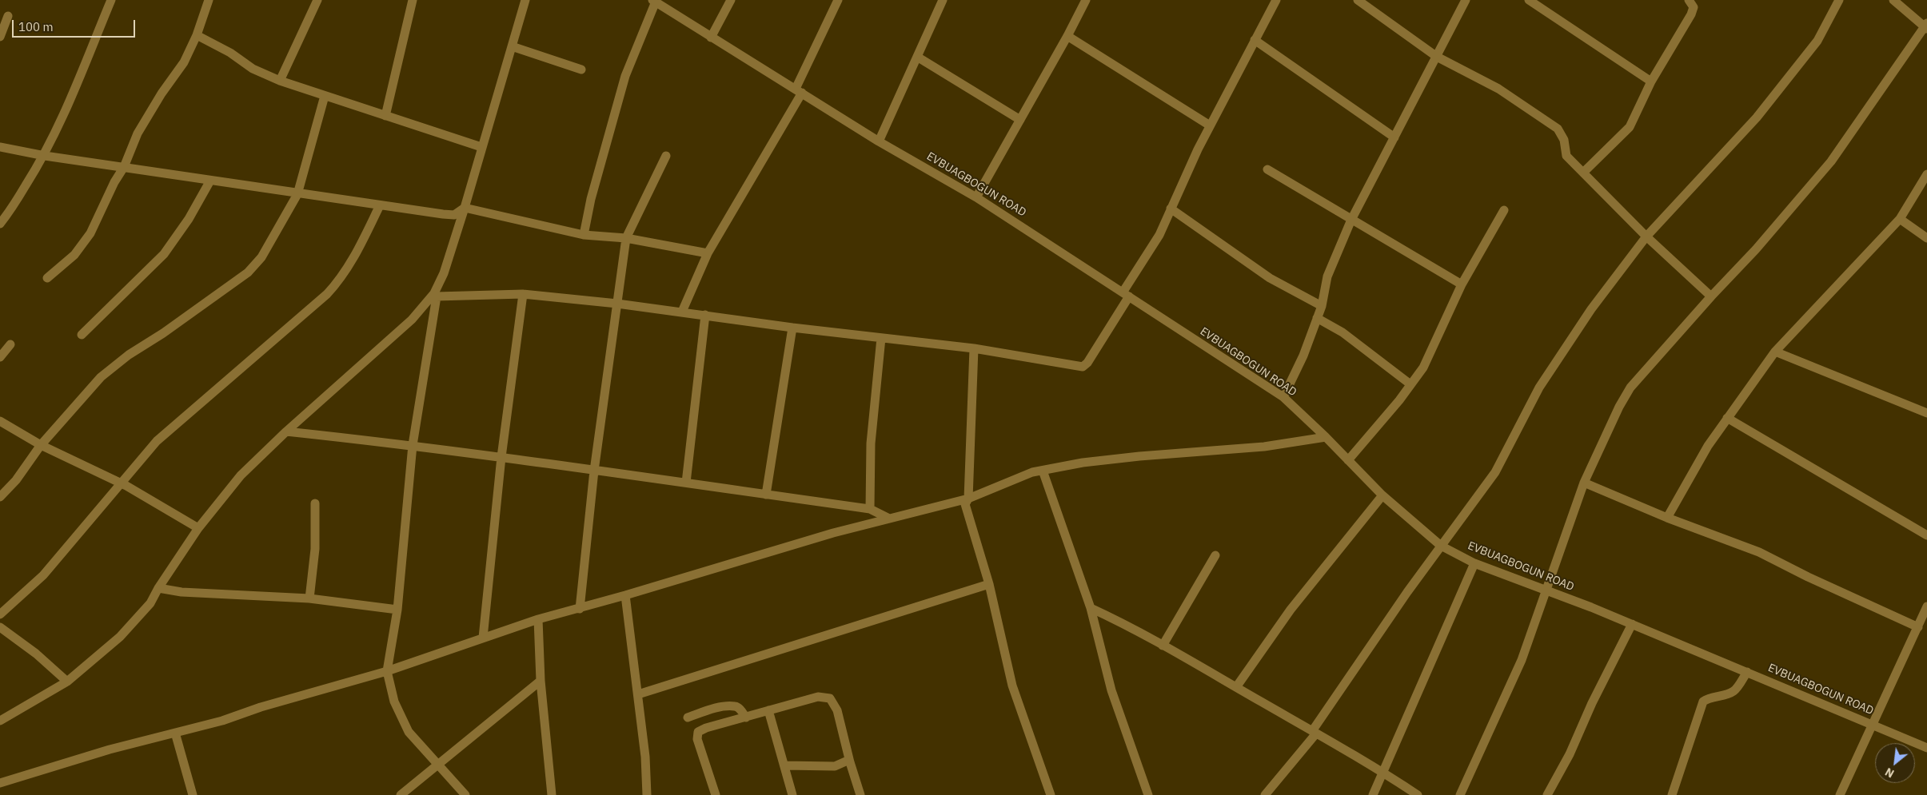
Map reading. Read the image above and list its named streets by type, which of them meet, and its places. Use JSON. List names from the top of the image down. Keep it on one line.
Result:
{"streets":{"street":["EVBUAGBOGUN ROAD"]},"scale_bar":"100 m","north":"bottom left"}
